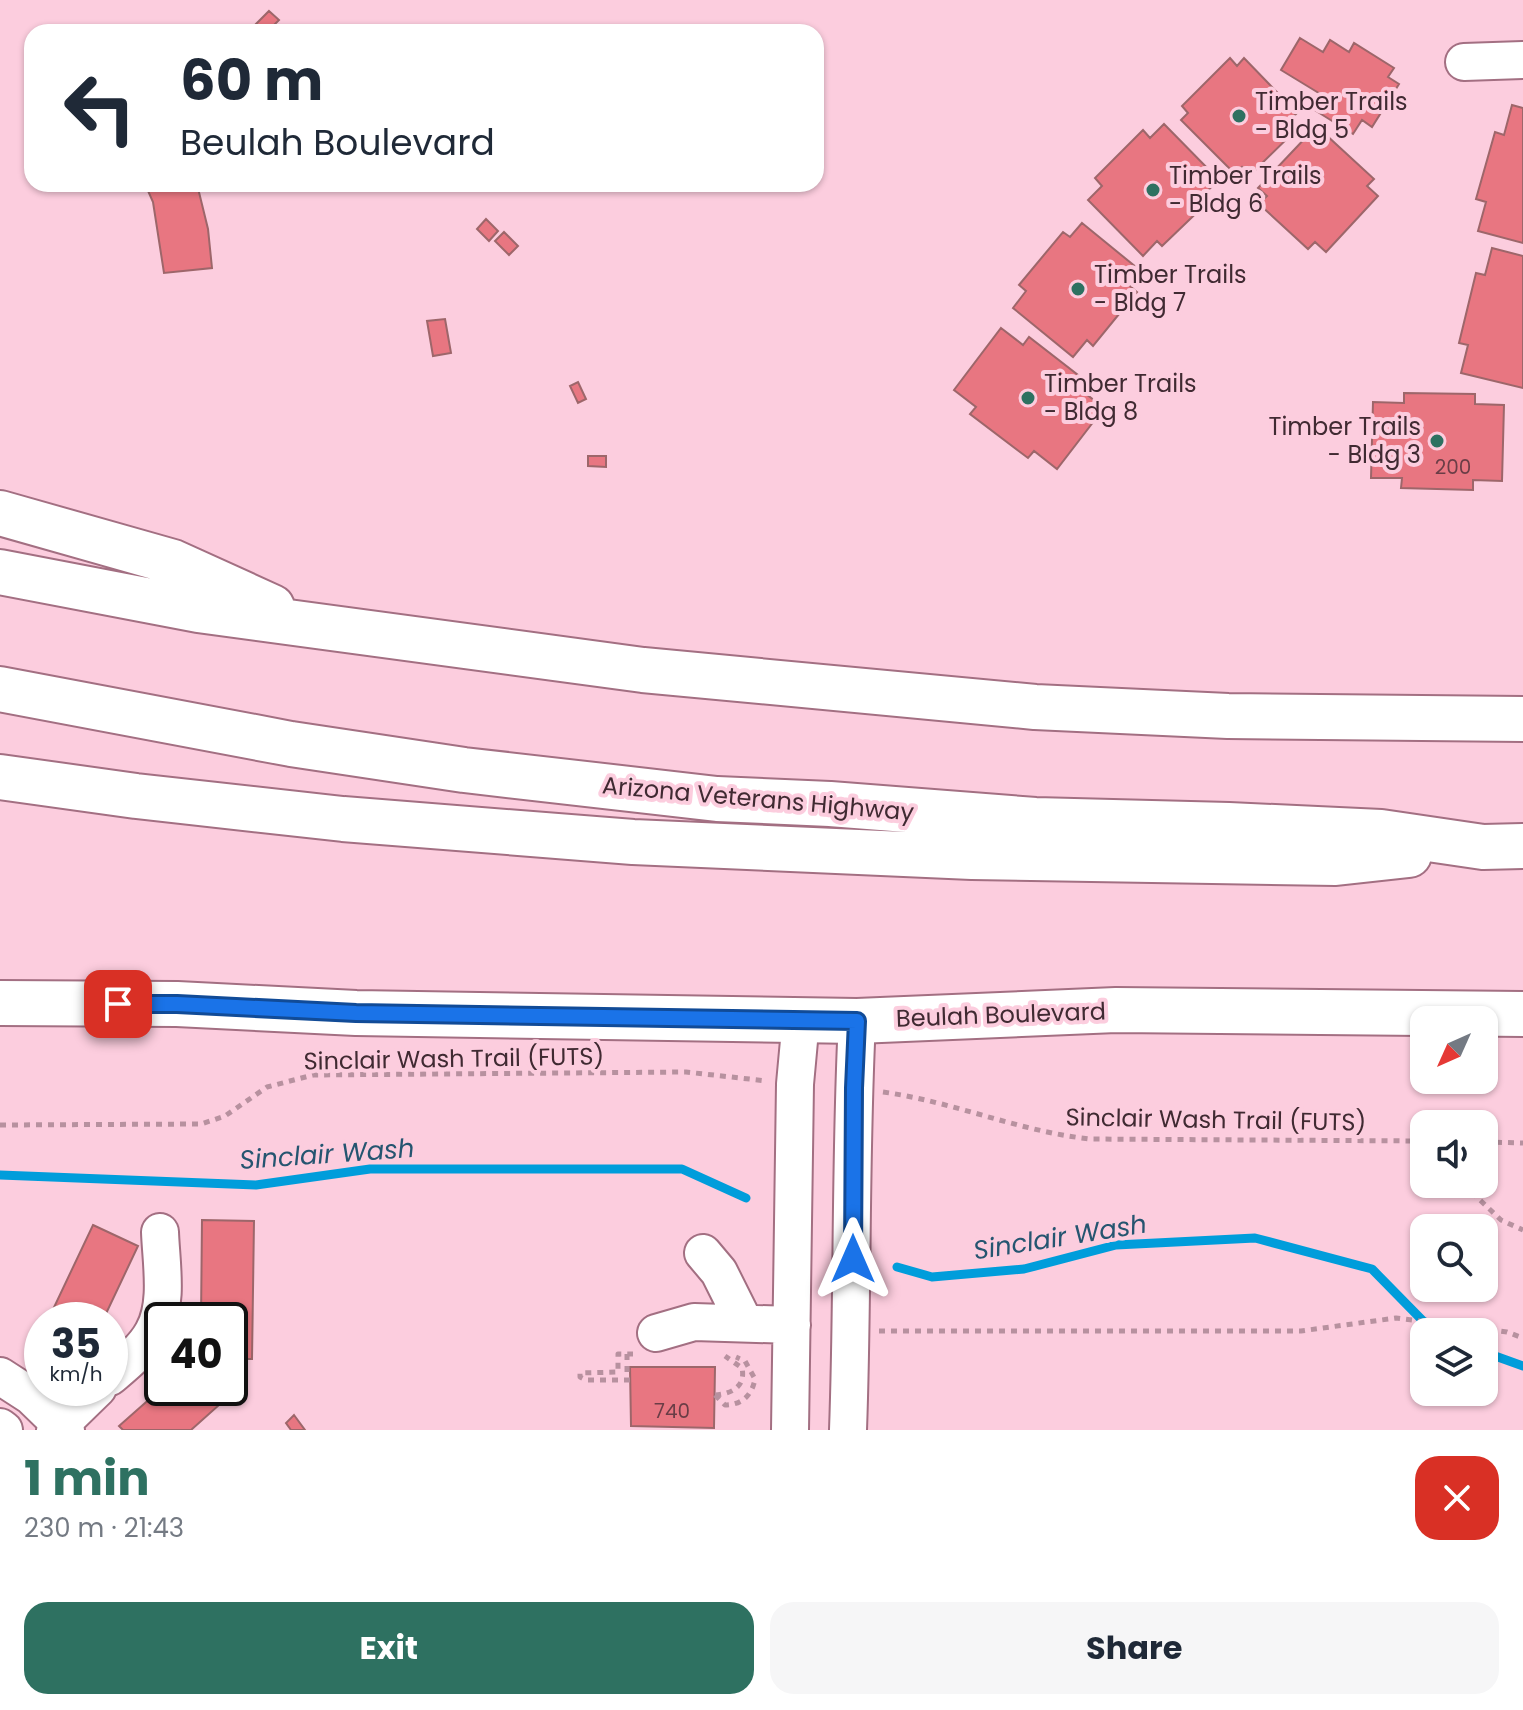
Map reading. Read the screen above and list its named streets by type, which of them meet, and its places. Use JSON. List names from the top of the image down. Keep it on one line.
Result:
{"streets":{"main road":["Arizona Veterans Highway","Beulah Boulevard"],"path":["Sinclair Wash Trail (FUTS)"]},"water":["Sinclair Wash"],"places":["Timber Trails - Bldg 5","Timber Trails - Bldg 6","Timber Trails - Bldg 7","Timber Trails - Bldg 8","Timber Trails - Bldg 3"],"house_numbers":["200","740"],"north":"bottom left","page":{"turn":["60 m","Beulah Boulevard"],"speed":"35 km/h","limit":"40","heading":["1 min","230 m · 21:43"],"buttons":["Exit","Share"]}}
